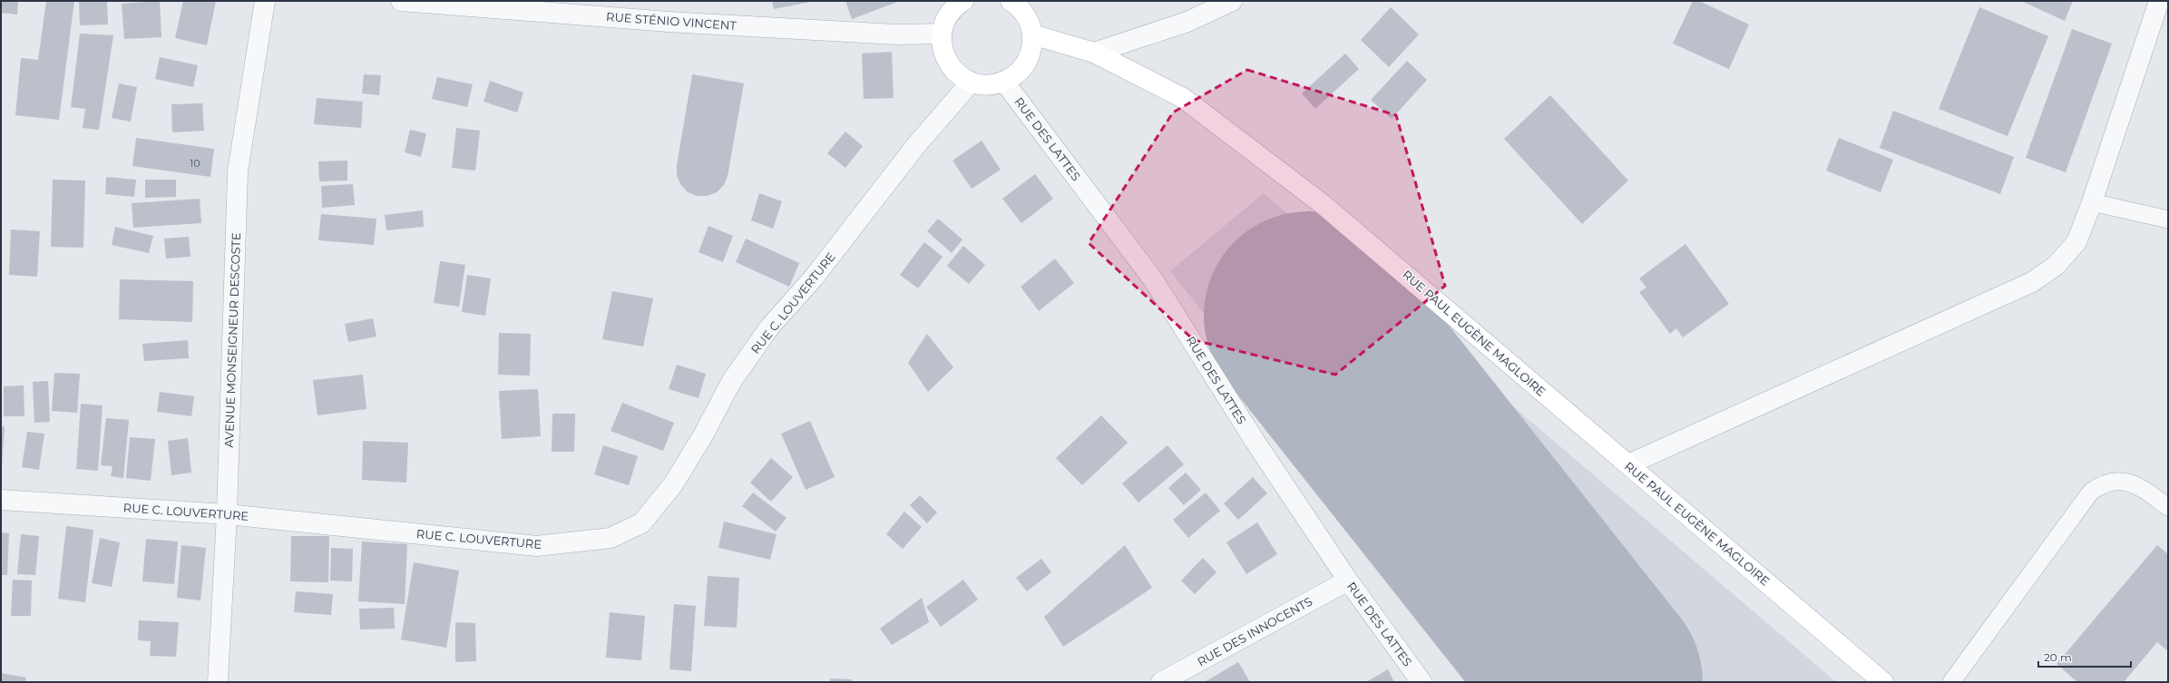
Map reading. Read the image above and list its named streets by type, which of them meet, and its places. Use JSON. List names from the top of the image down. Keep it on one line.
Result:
{"streets":{"main road":["RUE PAUL EUGÈNE MAGLOIRE"],"street":["RUE STÉNIO VINCENT","RUE DES LATTES","RUE C. LOUVERTURE","AVENUE MONSEIGNEUR DESCOSTE","RUE DES INNOCENTS"]},"crossings":[["RUE DES LATTES","RUE DES INNOCENTS"],["RUE C. LOUVERTURE","AVENUE MONSEIGNEUR DESCOSTE"]],"house_numbers":["10"],"scale_bar":"20 m"}
